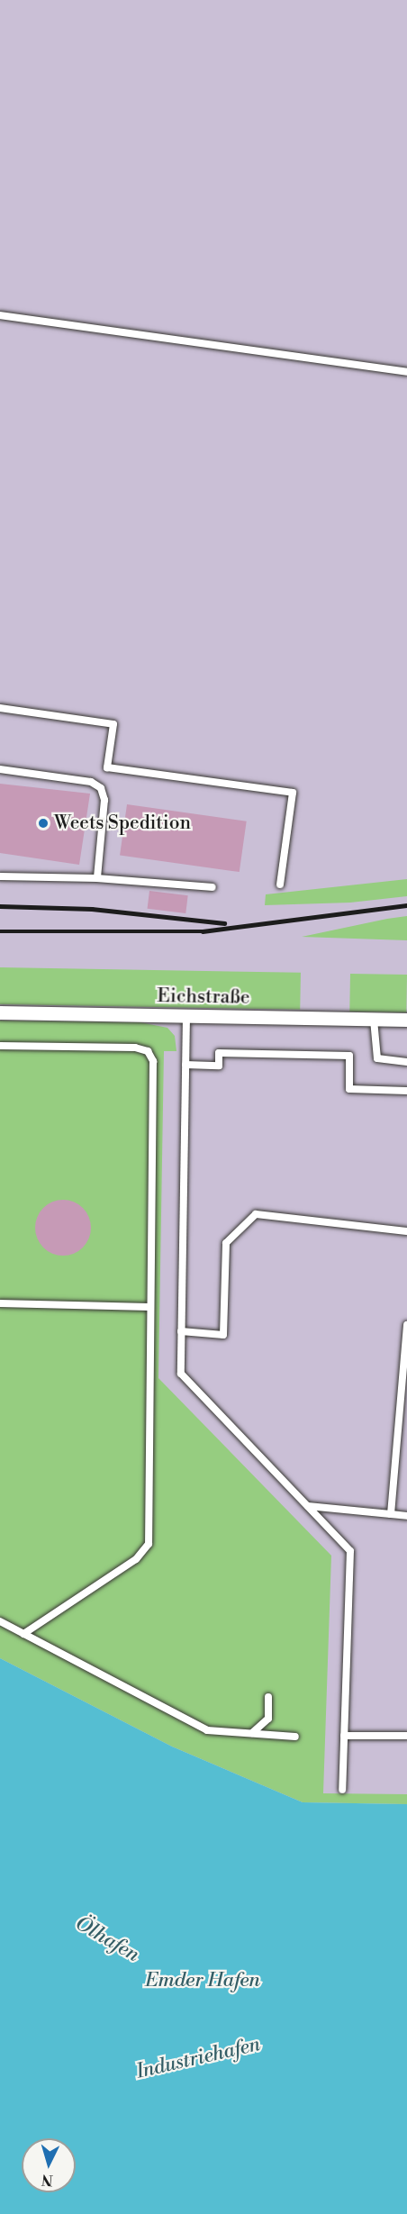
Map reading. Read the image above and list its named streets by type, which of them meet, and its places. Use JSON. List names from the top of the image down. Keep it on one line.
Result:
{"streets":{"street":["Eichstraße"]},"water":["Ölhafen","Emder Hafen","Industriehafen"],"places":["Weets Spedition"],"north":"bottom"}
